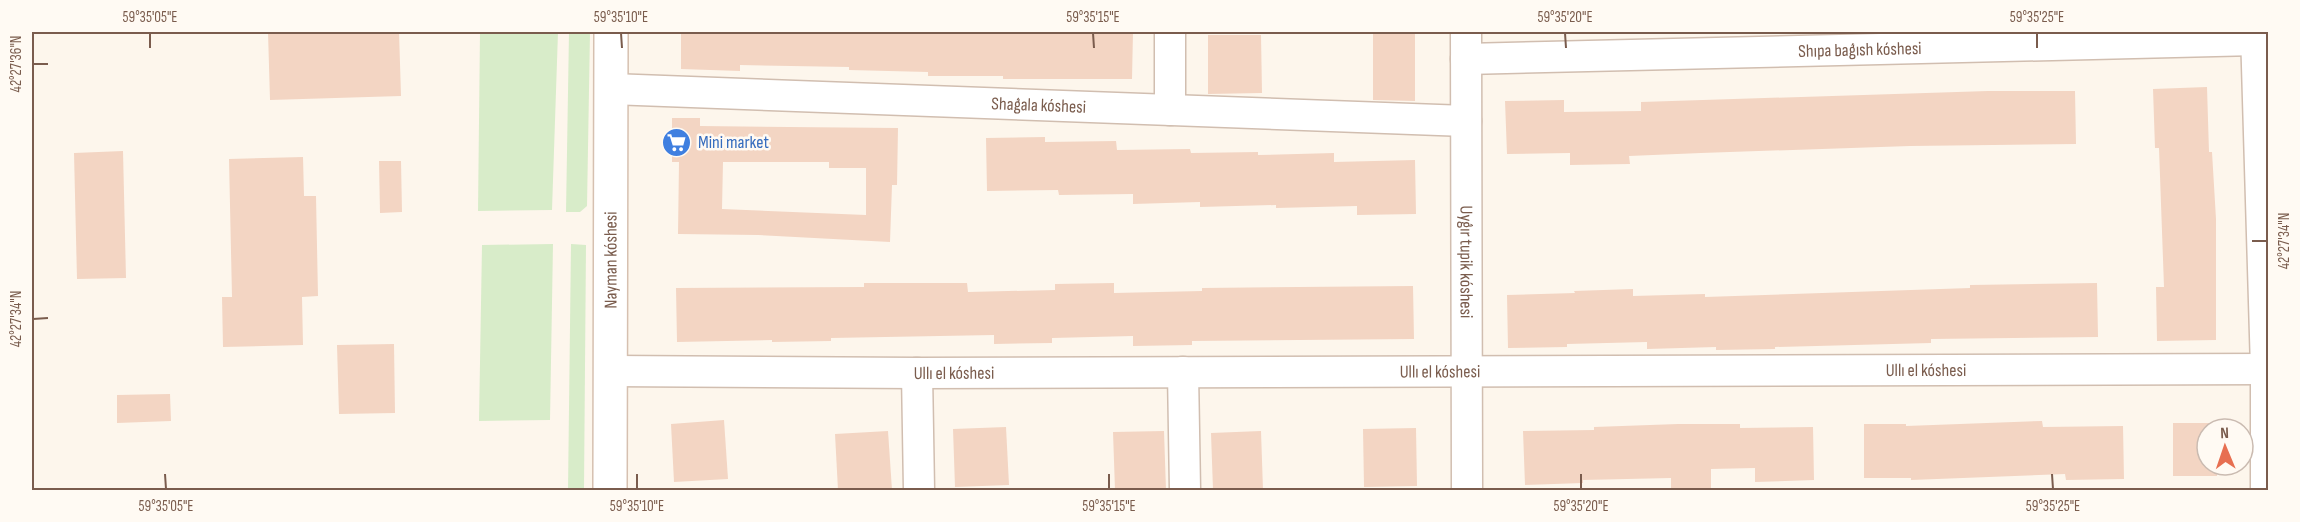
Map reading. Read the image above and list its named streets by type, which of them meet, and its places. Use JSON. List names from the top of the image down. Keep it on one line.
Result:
{"streets":{"main road":["Nayman kóshesi"],"street":["Shıpa baǵısh kóshesi","Shaǵala kóshesi","Uyǵır tupik kóshesi","Ullı el kóshesi"]},"crossings":[["Shıpa baǵısh kóshesi","Uyǵır tupik kóshesi"],["Shaǵala kóshesi","Nayman kóshesi"],["Shaǵala kóshesi","Uyǵır tupik kóshesi"],["Nayman kóshesi","Ullı el kóshesi"],["Uyǵır tupik kóshesi","Ullı el kóshesi"]],"places":{"supermarket":["Mini market"]},"north":"top","coordinates":["59°35'05\"E","59°35'10\"E","59°35'15\"E","59°35'20\"E","59°35'25\"E","42°27'36\"N","42°27'34\"N"]}
